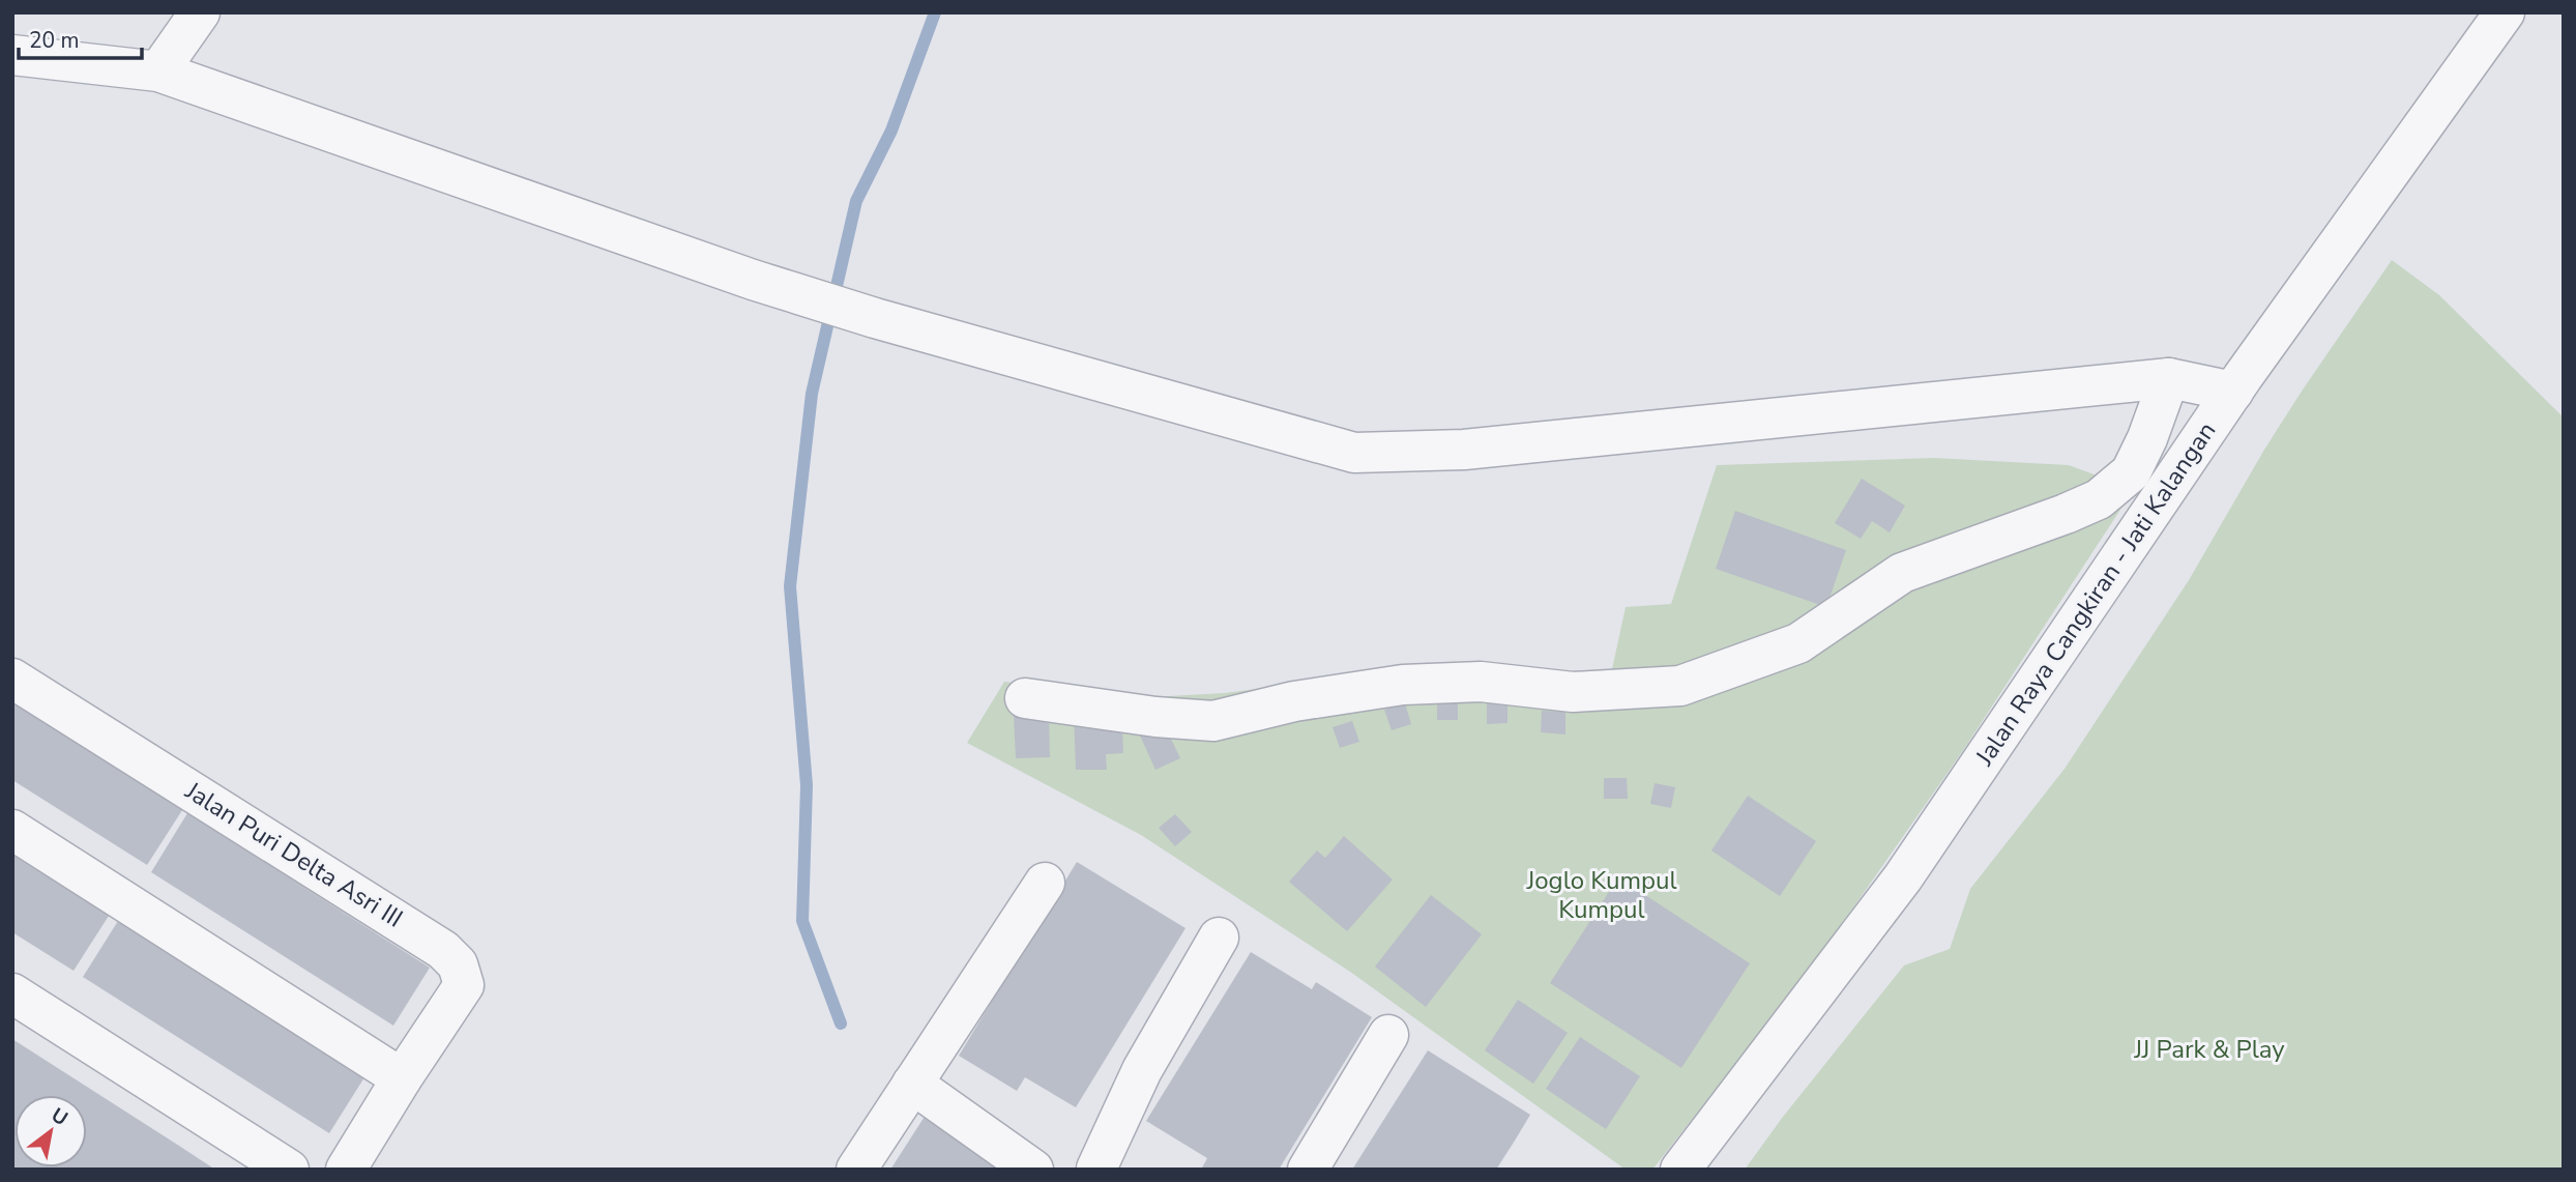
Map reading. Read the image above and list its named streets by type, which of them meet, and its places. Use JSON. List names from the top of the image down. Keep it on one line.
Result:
{"streets":{"street":["Jalan Raya Cangkiran - Jati Kalangan","Jalan Puri Delta Asri III"]},"parks":["Joglo Kumpul Kumpul","JJ Park & Play"],"scale_bar":"20 m","north":"top right"}
